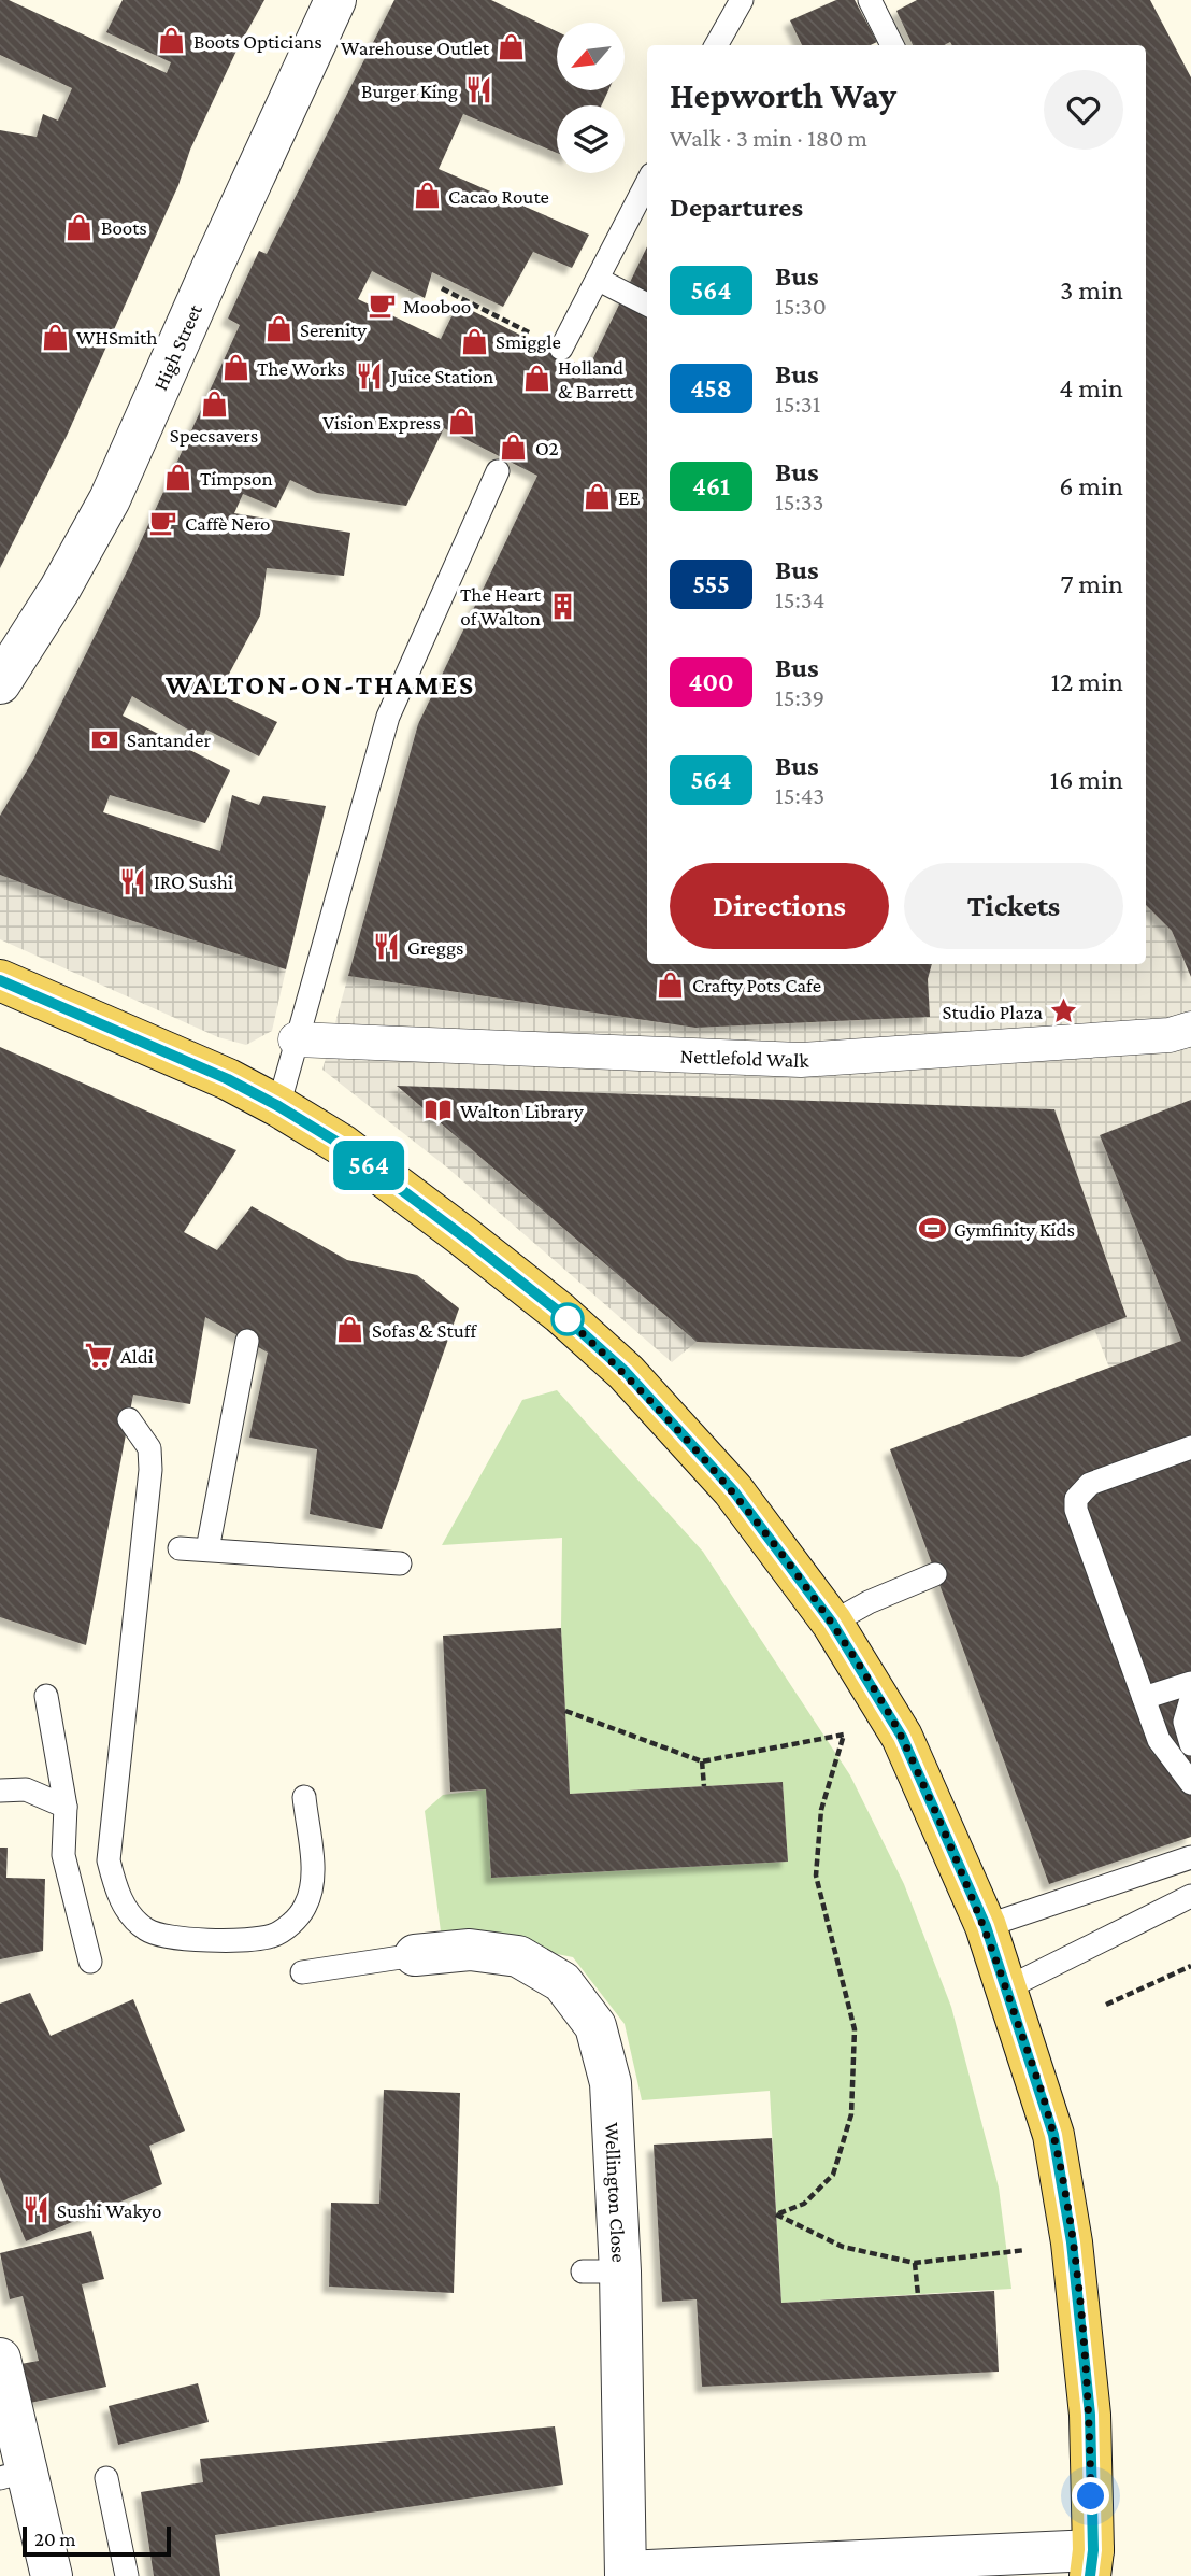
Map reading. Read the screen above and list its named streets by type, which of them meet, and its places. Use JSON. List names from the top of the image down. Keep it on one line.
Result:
{"streets":{"street":["High Street","Nettlefold Walk","Wellington Close"]},"districts":["WALTON-ON-THAMES"],"places":{"shop":["Boots Opticians","Warehouse Outlet","Cacao Route","Boots","Serenity","WHSmith","Smiggle","The Works","Holland & Barrett","Specsavers","Vision Express","O2","Timpson","EE","Crafty Pots Cafe","Sofas & Stuff"],"restaurant":["Burger King","Juice Station","IRO Sushi","Greggs","Sushi Wakyo"],"cafe":["Mooboo","Caffè Nero"],"building":["The Heart of Walton"],"bank":["Santander"],"place":["Studio Plaza"],"library":["Walton Library"],"sports":["Gymfinity Kids"],"supermarket":["Aldi"]},"lines":["bus line 564"],"scale_bar":"20 m","north":"bottom left","page":{"on_map":"564","heading":[["Hepworth Way","Walk · 3 min · 180 m"],"Departures"],"list":[{"mark":"564","name":"Bus","note":"15:30","value":"3 min"},{"mark":"458","name":"Bus","note":"15:31","value":"4 min"},{"mark":"461","name":"Bus","note":"15:33","value":"6 min"},{"mark":"555","name":"Bus","note":"15:34","value":"7 min"},{"mark":"400","name":"Bus","note":"15:39","value":"12 min"},{"mark":"564","name":"Bus","note":"15:43","value":"16 min"}],"buttons":["Directions","Tickets"],"scale":"20 m"}}
